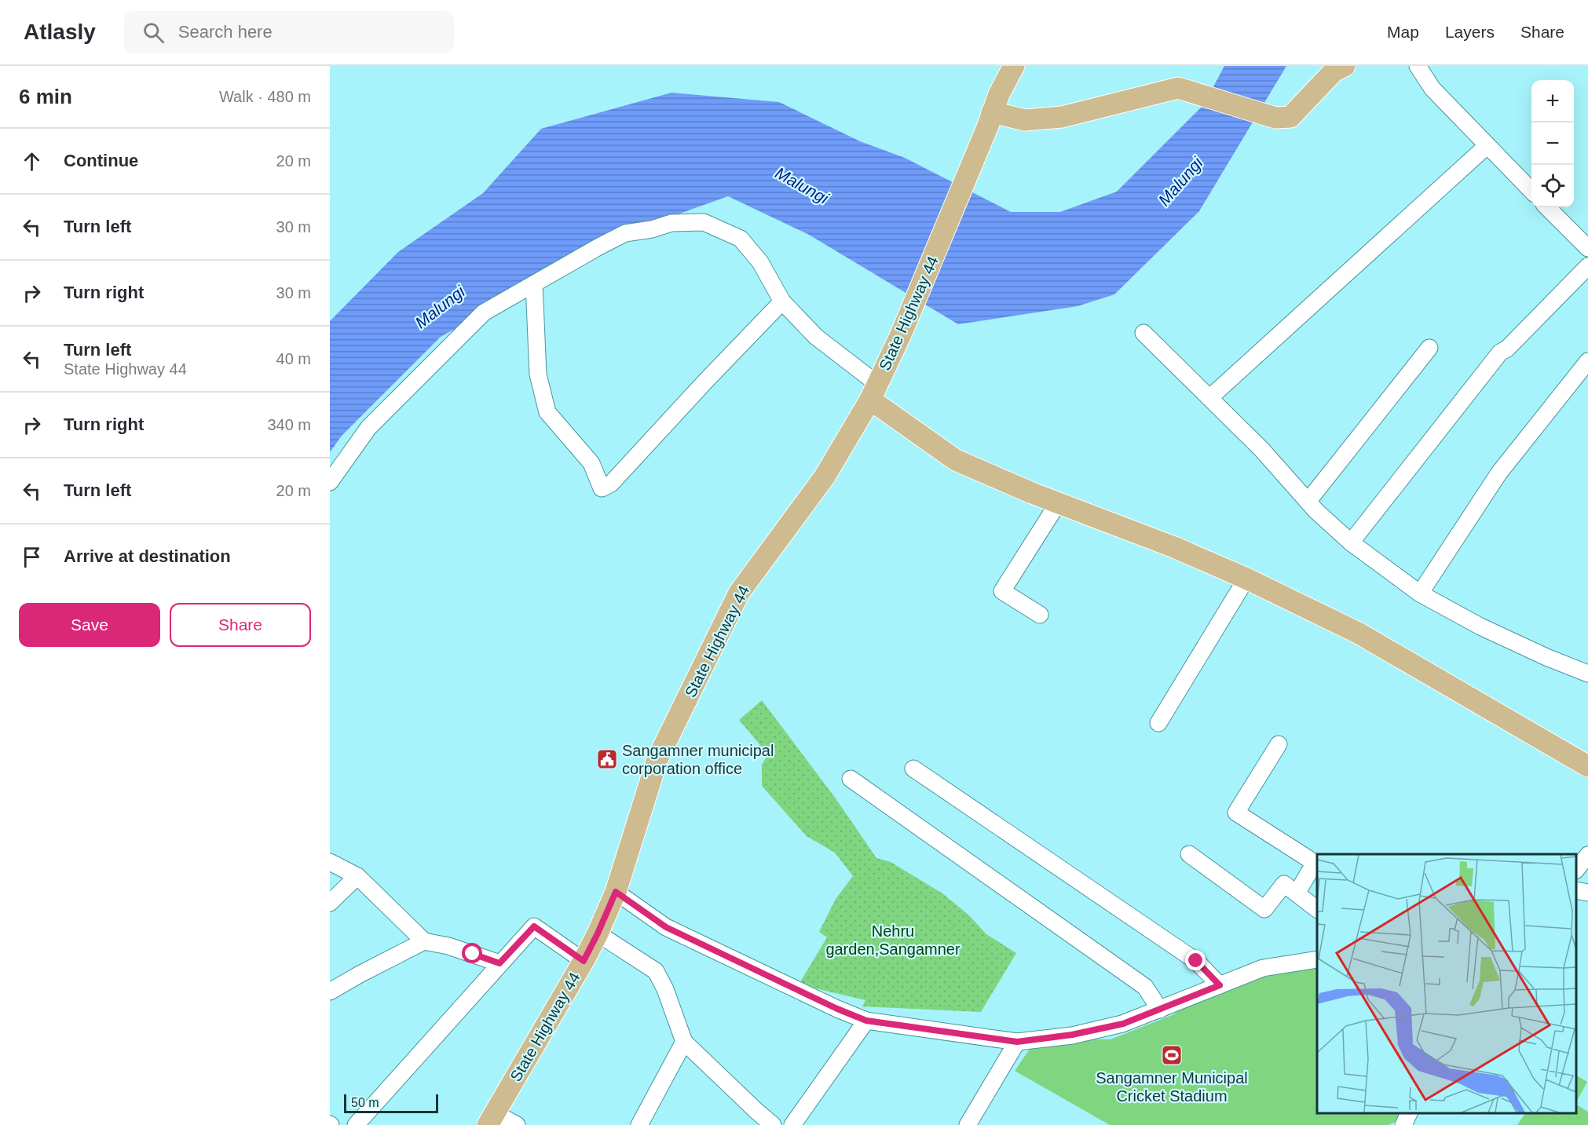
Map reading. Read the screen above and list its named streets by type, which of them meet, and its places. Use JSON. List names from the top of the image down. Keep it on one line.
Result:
{"streets":{"main road":["State Highway 44"]},"water":["Malungi"],"parks":["Nehru garden,Sangamner"],"places":{"public building":["Sangamner municipal corporation office"],"sports":["Sangamner Municipal Cricket Stadium"]},"scale_bar":"50 m","page":{"header":"Atlasly","search":"Search here","nav":["Map","Layers","Share"],"heading":["6 min","Walk · 480 m"],"map_buttons":["+","−"],"list":[["Continue","20 m"],["Turn left","30 m"],["Turn right","30 m"],["Turn left","State Highway 44","40 m"],["Turn right","340 m"],["Turn left","20 m"],"Arrive at destination"],"buttons":["Save","Share"],"scale":"50 m"}}
